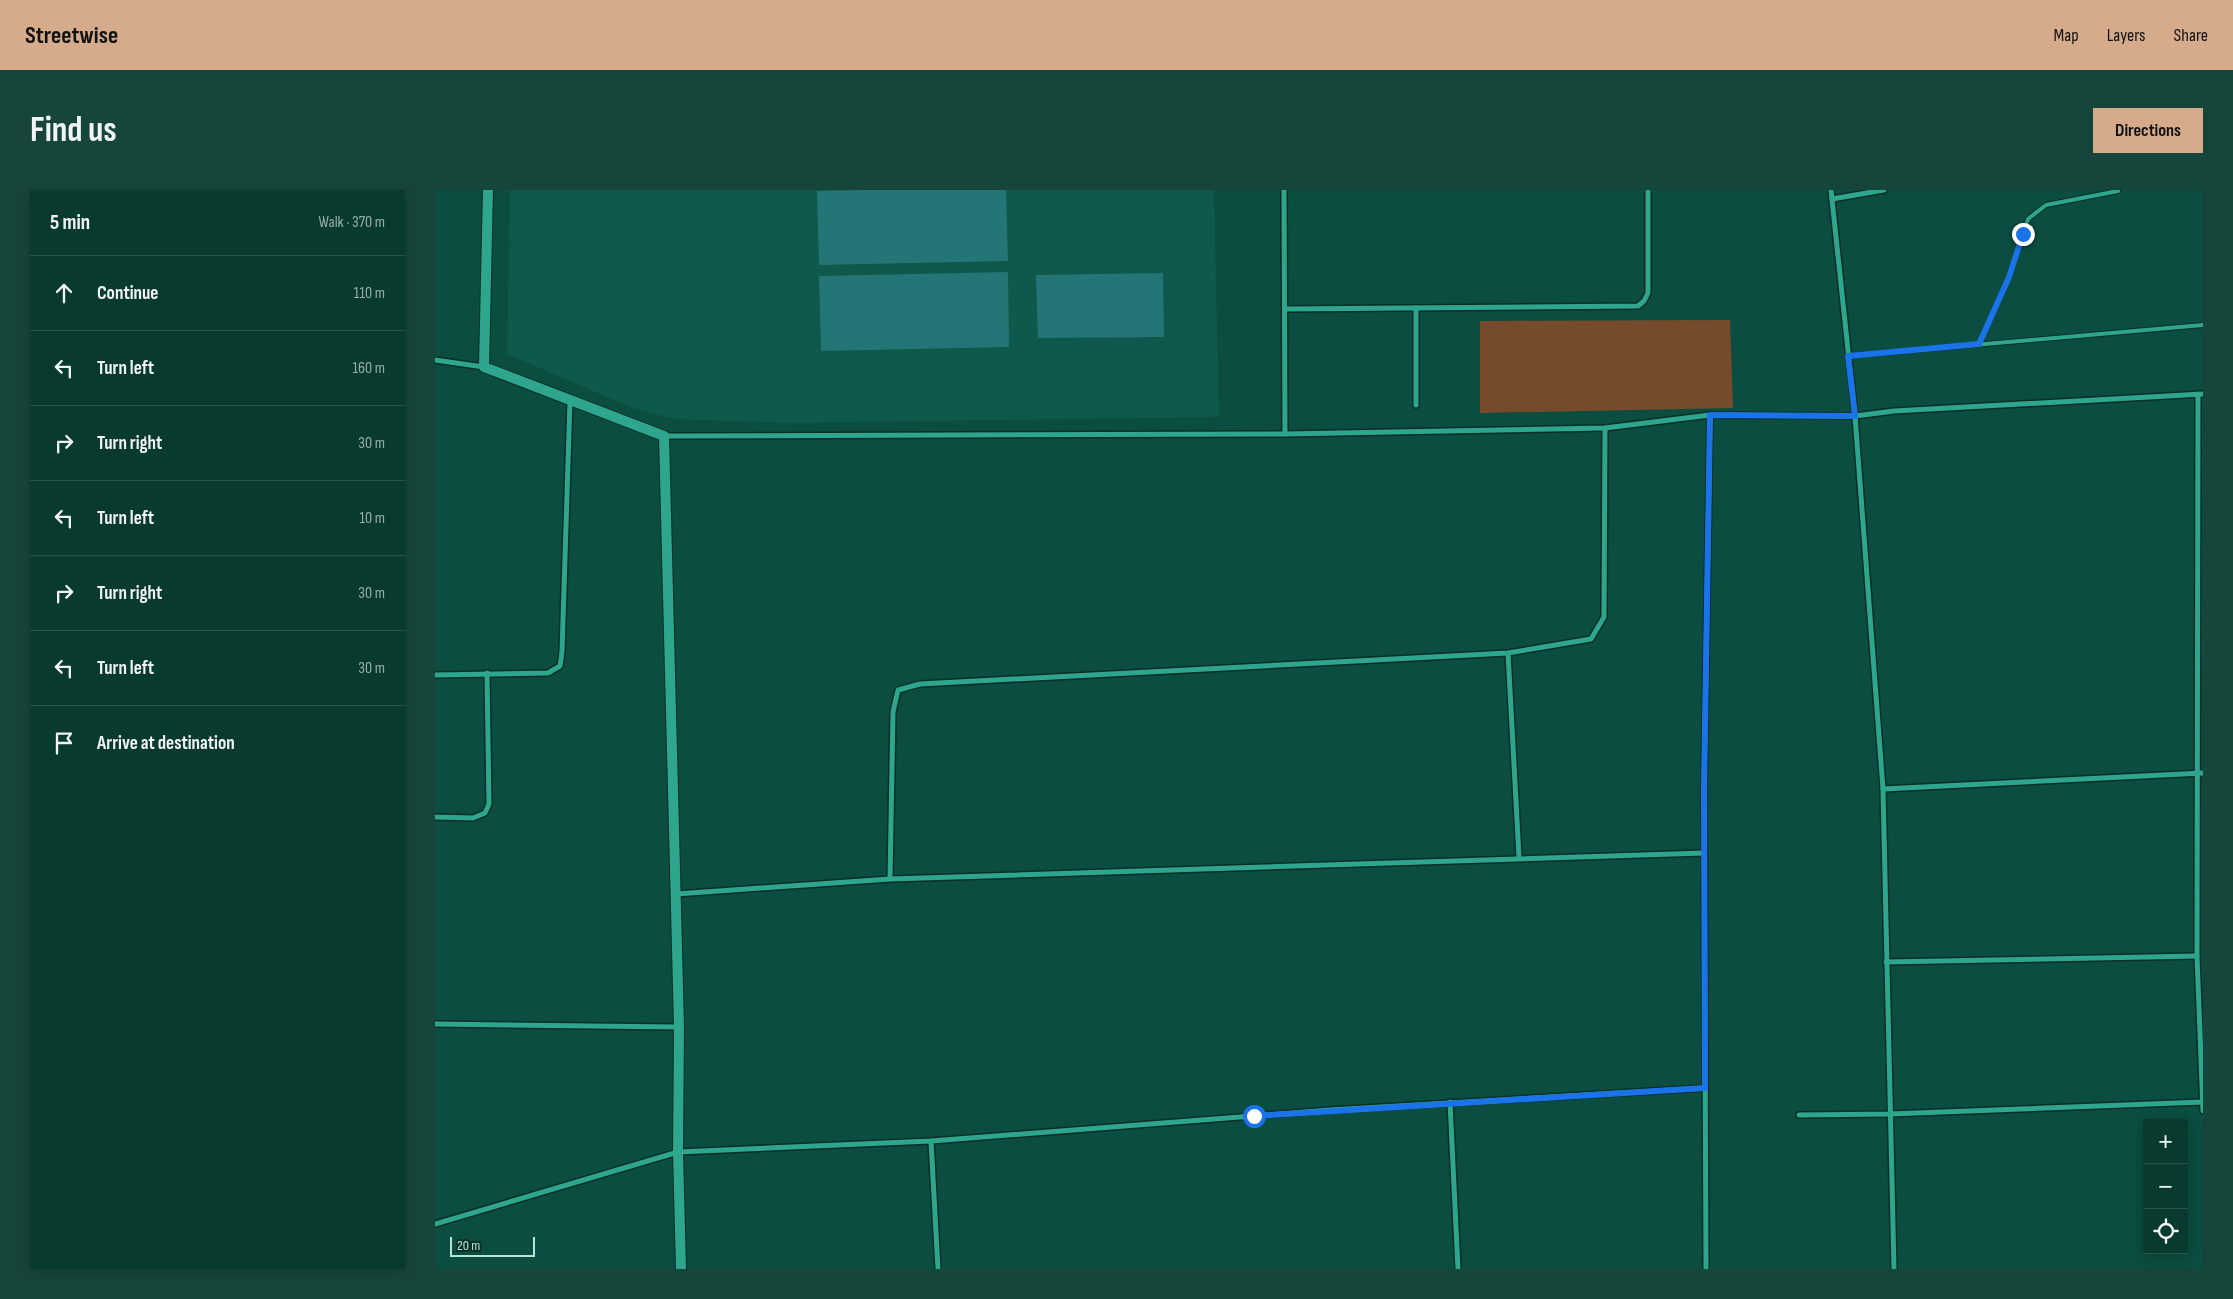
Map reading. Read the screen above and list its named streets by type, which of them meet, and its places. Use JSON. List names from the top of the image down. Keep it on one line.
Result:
{"scale_bar":"20 m","page":{"header":"Streetwise","nav":["Map","Layers","Share"],"buttons":"Directions","title":"Find us","heading":["5 min","Walk · 370 m"],"list":[["Continue","110 m"],["Turn left","160 m"],["Turn right","30 m"],["Turn left","10 m"],["Turn right","30 m"],["Turn left","30 m"],"Arrive at destination"],"map_buttons":["+","−"],"scale":"20 m"}}
